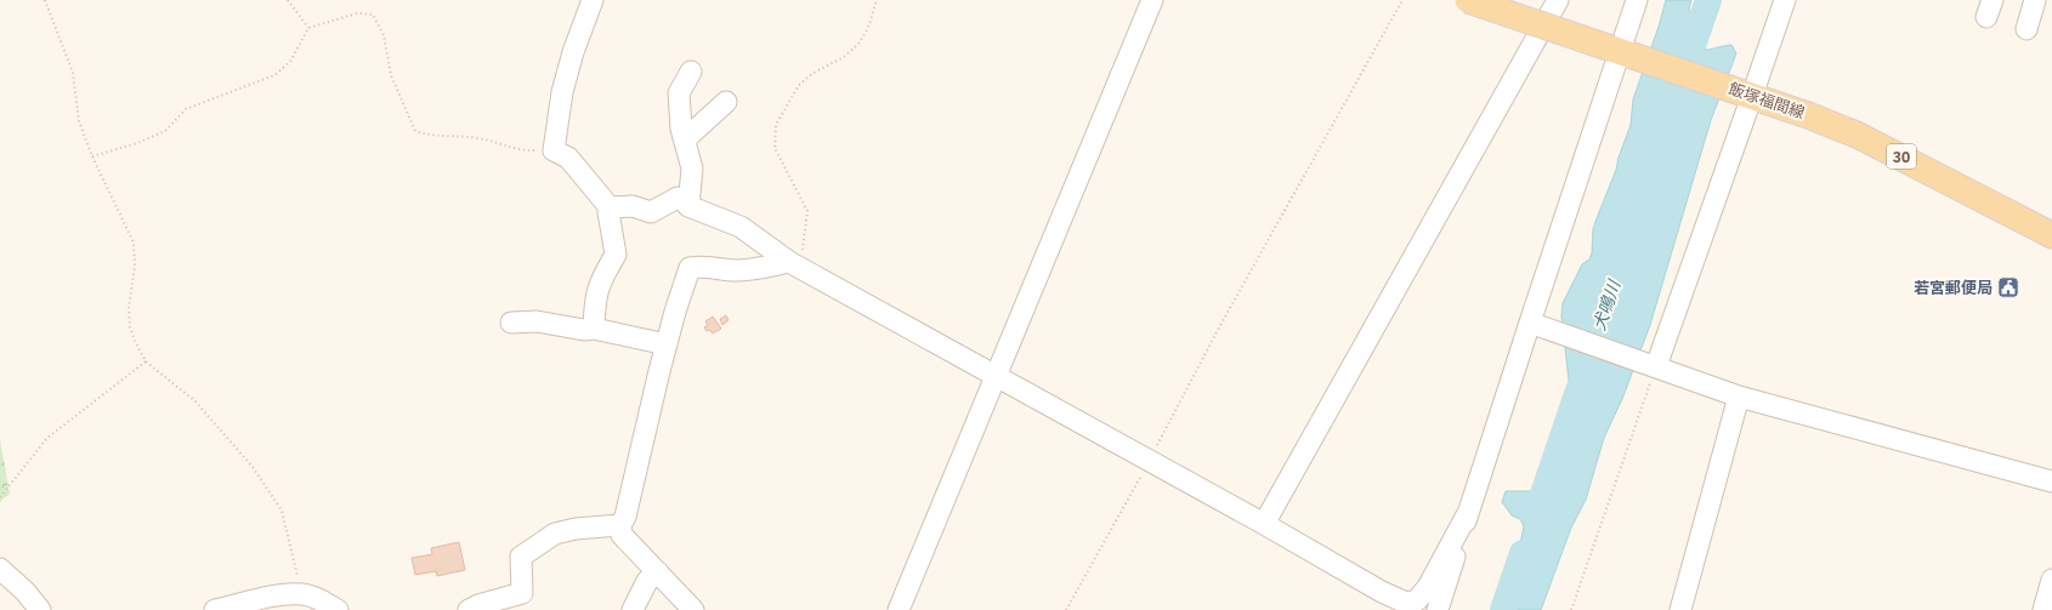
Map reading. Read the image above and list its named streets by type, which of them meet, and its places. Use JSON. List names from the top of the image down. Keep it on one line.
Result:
{"streets":{"main road":["飯塚福間線","30"]},"water":["犬鳴川"],"places":{"public building":["若宮郵便局"]}}
